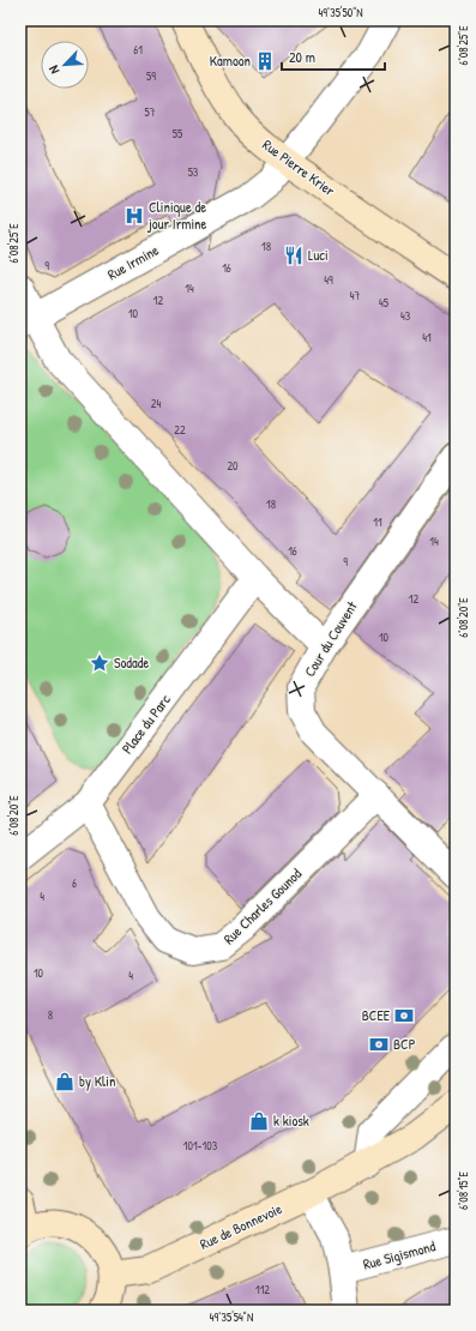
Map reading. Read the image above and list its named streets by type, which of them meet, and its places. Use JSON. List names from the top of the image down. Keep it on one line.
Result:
{"streets":{"main road":["Rue Pierre Krier","Rue de Bonnevoie"],"street":["Rue Irmine","Cour du Couvent","Place du Parc","Rue Charles Gounod","Rue Sigismond"]},"crossings":[["Rue Pierre Krier","Rue Irmine"],["Cour du Couvent","Rue Charles Gounod"],["Place du Parc","Rue Charles Gounod"]],"places":{"building":["Kamoon"],"hospital":["Clinique de jour Irmine"],"restaurant":["Luci"],"place":["Sodade"],"bank":["BCEE","BCP"],"shop":["by Klin","k kiosk"]},"house_numbers":["61","59","57","55","53","18","9","16","49","14","47","12","45","10","43","41","24","22","20","18","11","14","16","9","12","10","6","4","10","4","8","101-103","112"],"scale_bar":"20 m","north":"bottom left","coordinates":["49°35'50\"N","6°08'25\"E","6°08'20\"E","6°08'15\"E","49°35'54\"N"]}
